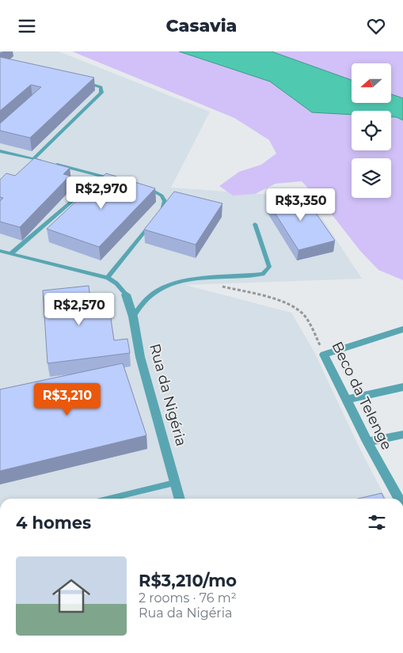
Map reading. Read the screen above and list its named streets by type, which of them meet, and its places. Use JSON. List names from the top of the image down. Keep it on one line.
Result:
{"streets":{"street":["Rua da Nigéria","Beco da Telenge"]},"north":"left","page":{"header":"Casavia","price":["R$2,970","R$3,350","R$2,570","R$3,210"],"heading":"4 homes","list":[{"name":"R$3,210/mo","note":"2 rooms · 76 m² · Rua da Nigéria"}]}}
